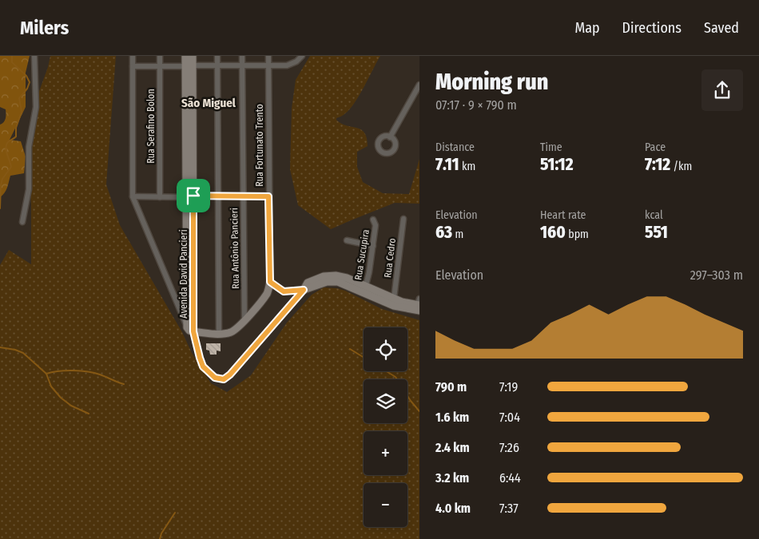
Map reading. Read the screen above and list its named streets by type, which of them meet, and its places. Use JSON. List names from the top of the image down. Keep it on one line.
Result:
{"streets":{"street":["Rua Serafino Bolon","Rua Fortunato Trento","Rua Antônio Pancieri","Rua Sucupira","Rua Cedro","Avenida David Pancieri"]},"districts":["São Miguel"],"page":{"header":"Milers","nav":["Map","Directions","Saved"],"heading":["Morning run","07:17 · 9 × 790 m"],"stats":[["Distance","7.11 km"],["Time","51:12"],["Pace","7:12 /km"],["Elevation","63 m"],["Heart rate","160 bpm"],["kcal","551"]],"chart":["Elevation","297–303 m"],"map_buttons":["+","−"],"list":[{"name":"790 m","note":"7:19"},{"name":"1.6 km","note":"7:04"},{"name":"2.4 km","note":"7:26"},{"name":"3.2 km","note":"6:44"},{"name":"4.0 km","note":"7:37"}]}}
